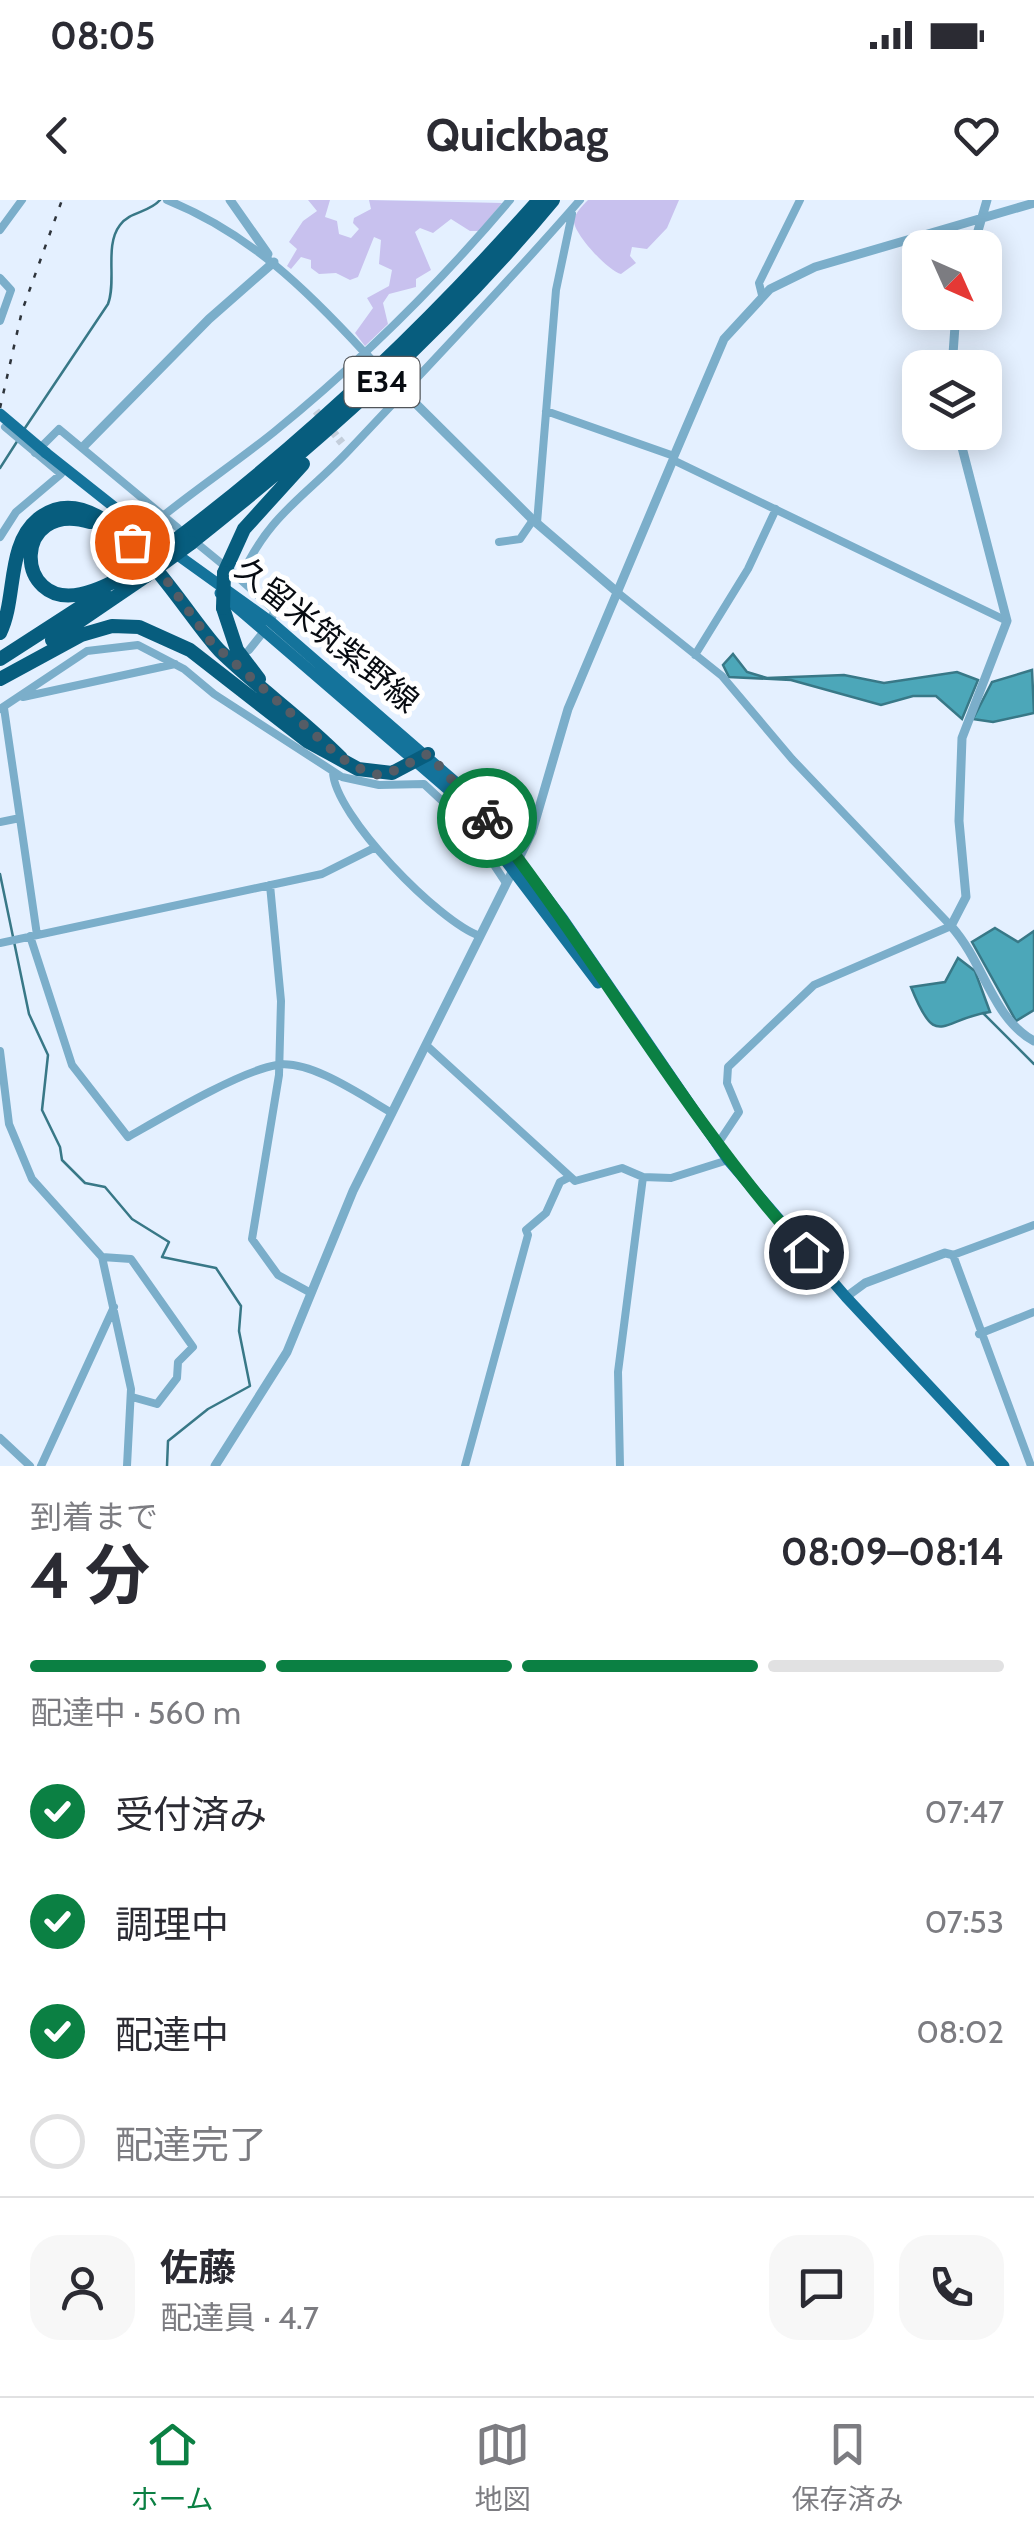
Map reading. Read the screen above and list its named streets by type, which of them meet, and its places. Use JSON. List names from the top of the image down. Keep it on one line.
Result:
{"streets":{"highway":["E34"],"main road":["久留米筑紫野線"]},"north":"bottom right","page":{"status":"08:05","header":"Quickbag","heading":["4 分","到着まで","08:09–08:14"],"panel":["佐藤","配達員 · 4.7"],"bar":"配達中 · 560 m","list":[["受付済み","07:47"],["調理中","07:53"],["配達中","08:02"],"配達完了"],"tabs":["ホーム","地図","保存済み"]}}
